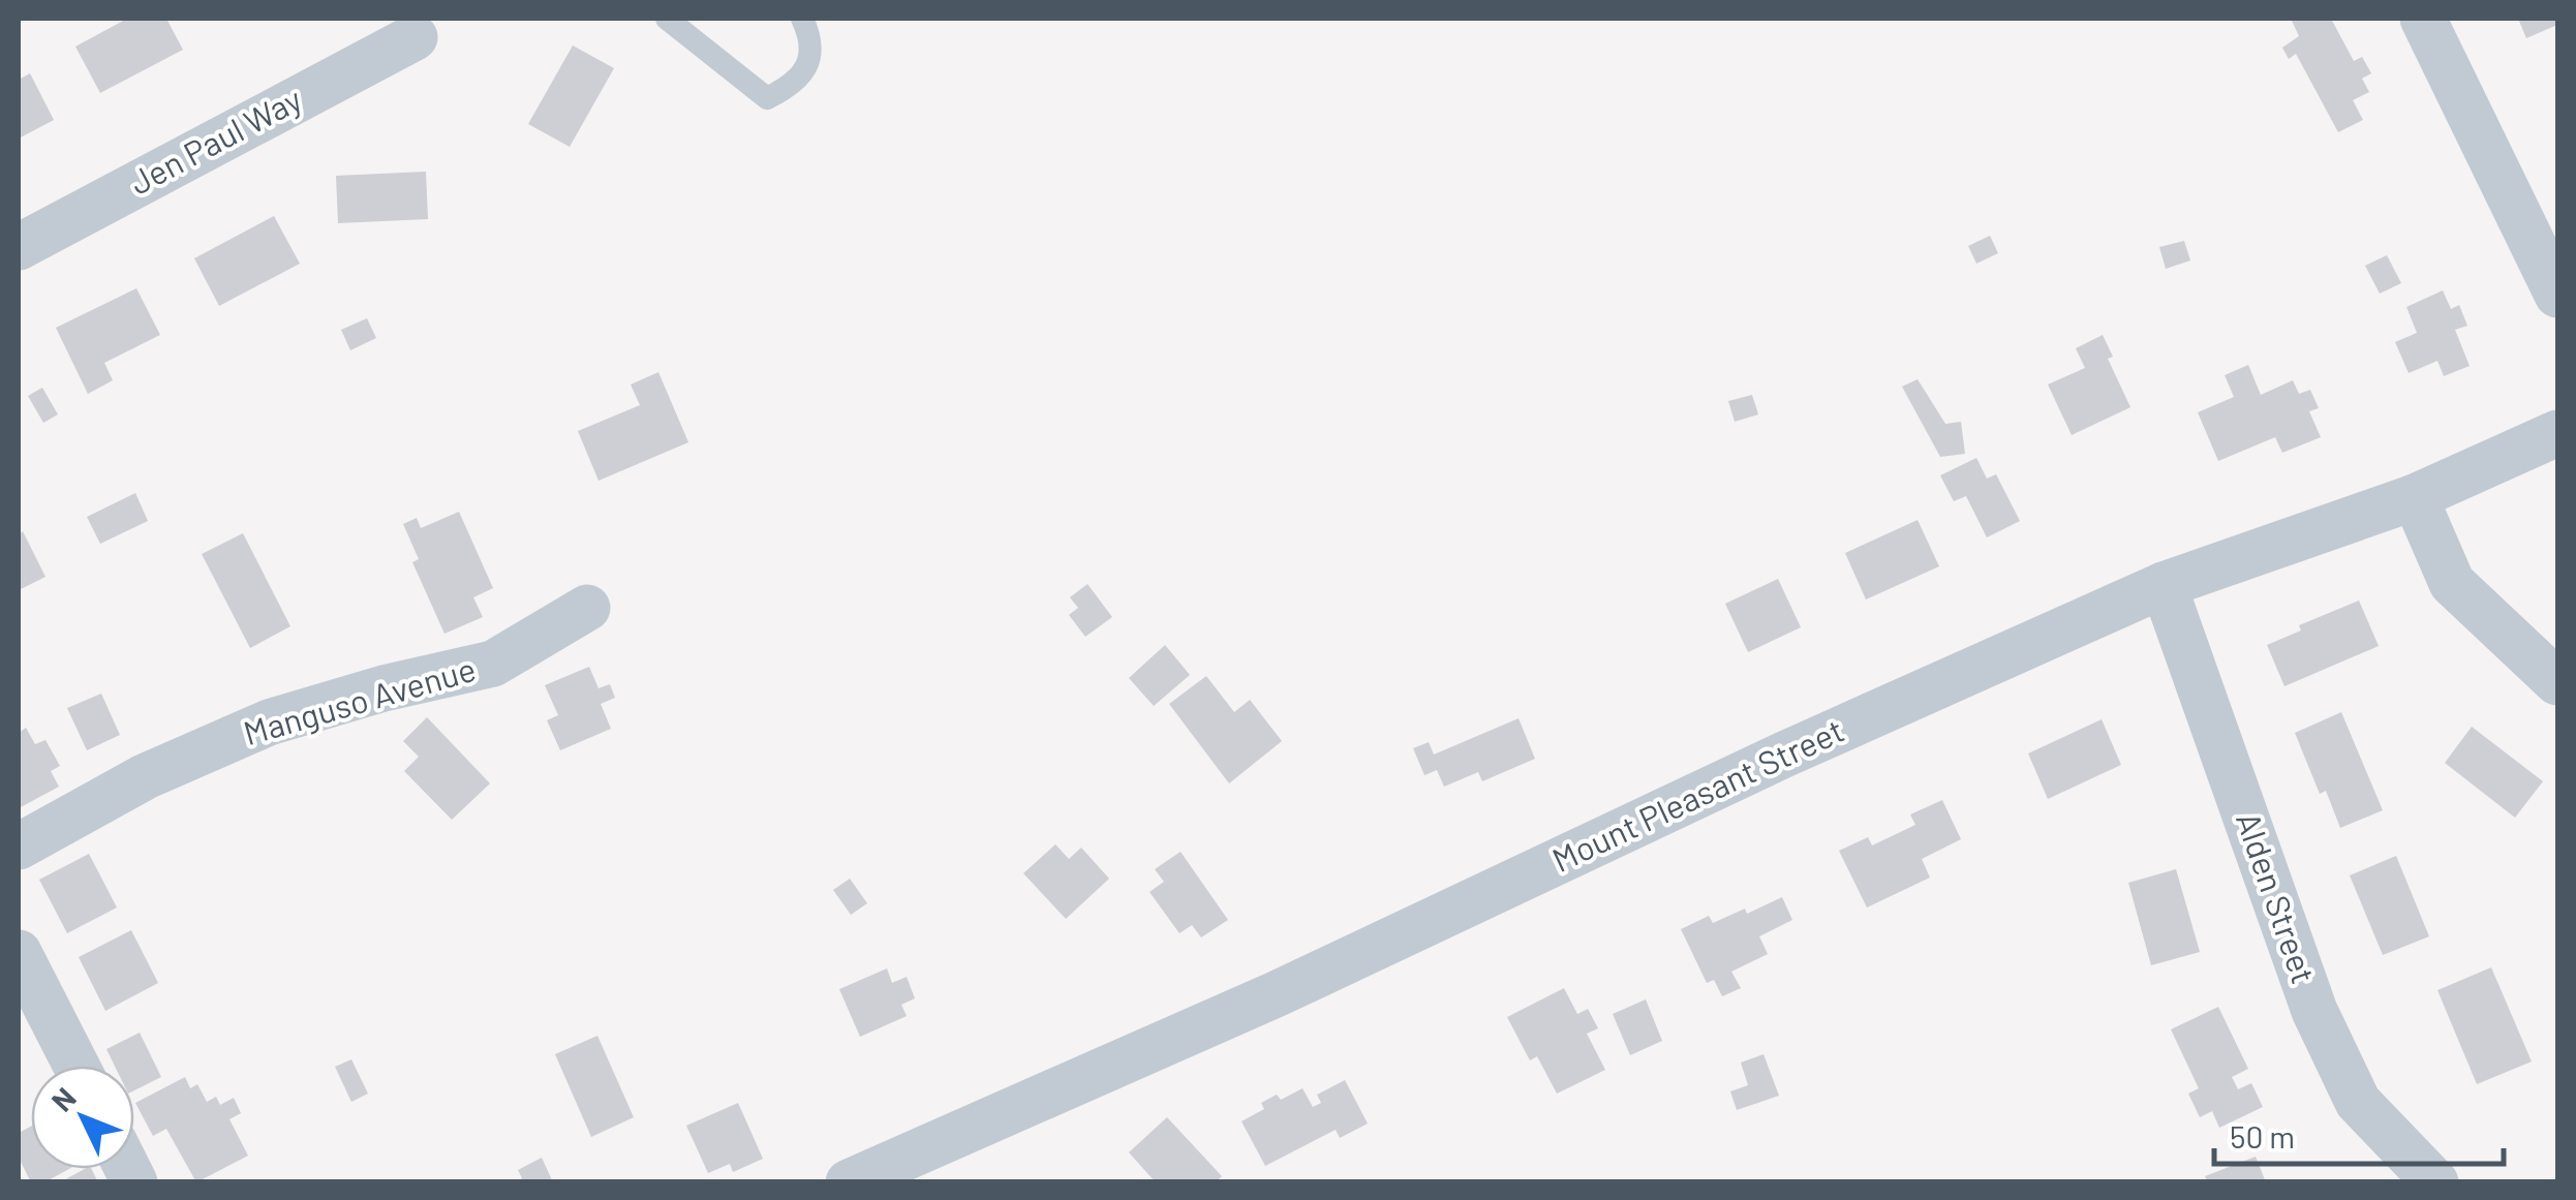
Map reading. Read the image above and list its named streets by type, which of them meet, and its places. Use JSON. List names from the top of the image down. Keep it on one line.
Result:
{"streets":{"street":["Jen Paul Way","Manguso Avenue","Mount Pleasant Street","Alden Street"]},"crossings":[["Mount Pleasant Street","Alden Street"]],"scale_bar":"50 m","north":"top left"}
